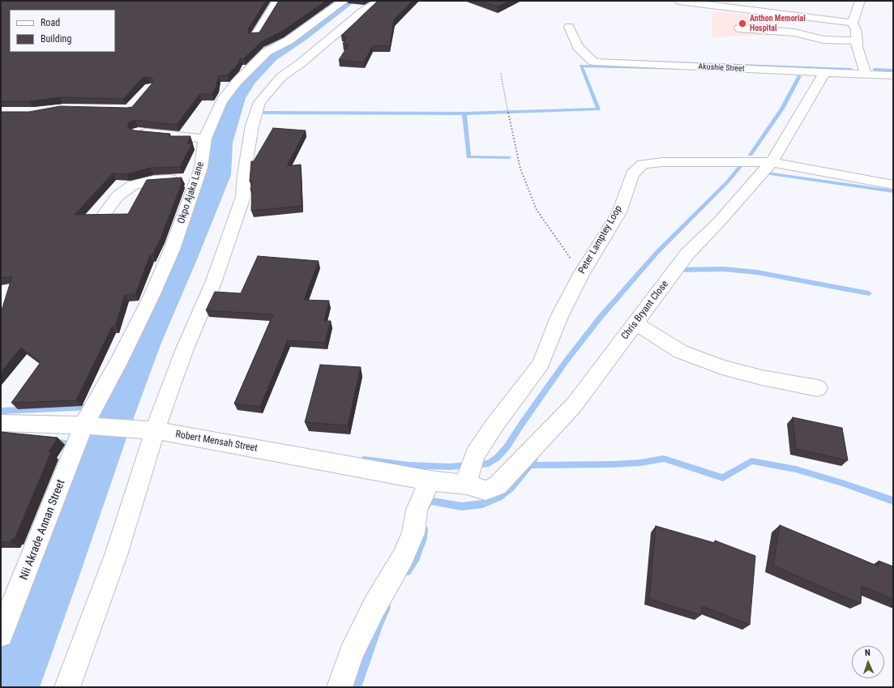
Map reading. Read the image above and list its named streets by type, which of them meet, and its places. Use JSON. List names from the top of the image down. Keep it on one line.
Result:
{"streets":{"street":["Akushie Street","Okpo Ajaka Lane","Peter Lamptey Loop","Chris Bryant Close","Robert Mensah Street","Nii Akrade Annan Street"]},"crossings":[["Akushie Street","Chris Bryant Close"],["Okpo Ajaka Lane","Robert Mensah Street"],["Okpo Ajaka Lane","Nii Akrade Annan Street"],["Peter Lamptey Loop","Chris Bryant Close"],["Chris Bryant Close","Robert Mensah Street"],["Robert Mensah Street","Nii Akrade Annan Street"]],"places":["Anthon Memorial Hospital"],"legend":["Road","Building"],"north":"top"}
